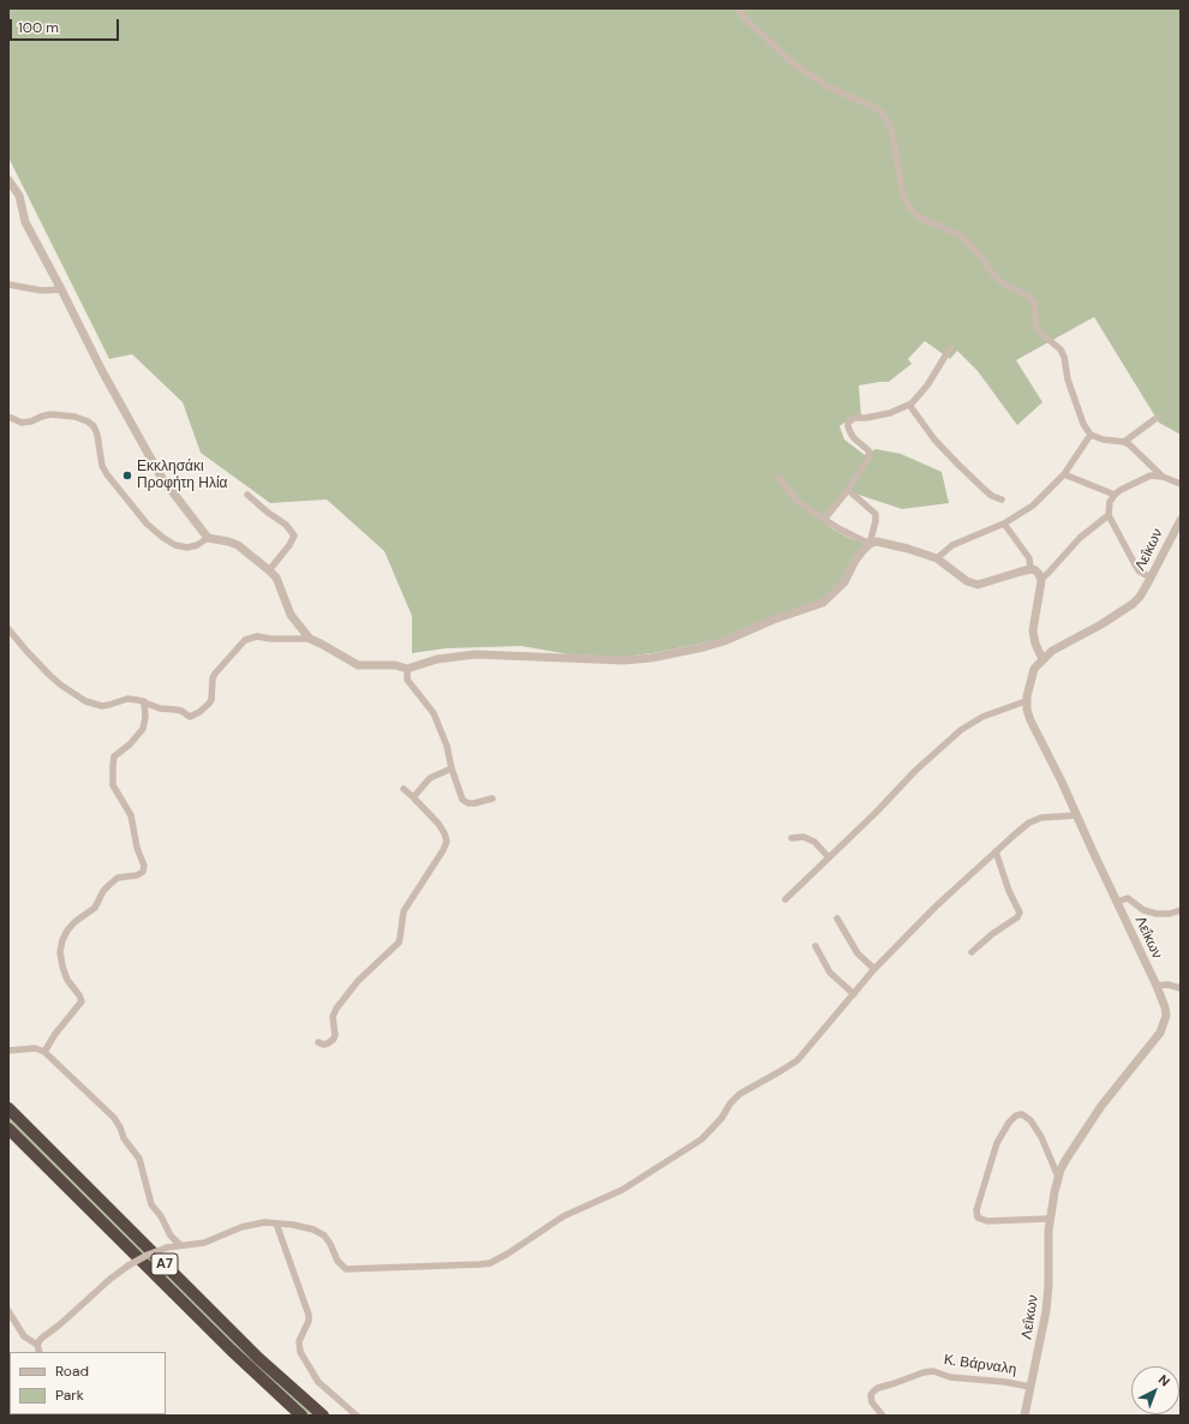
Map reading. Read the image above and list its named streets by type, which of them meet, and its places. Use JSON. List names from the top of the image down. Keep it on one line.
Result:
{"streets":{"highway":["Α7"],"street":["Λεΐκων","Κ. Βάρναλη"]},"crossings":[["Λεΐκων","Κ. Βάρναλη"]],"places":["Εκκλησάκι Προφήτη Ηλία"],"legend":["Road","Park"],"scale_bar":"100 m","north":"top right"}
